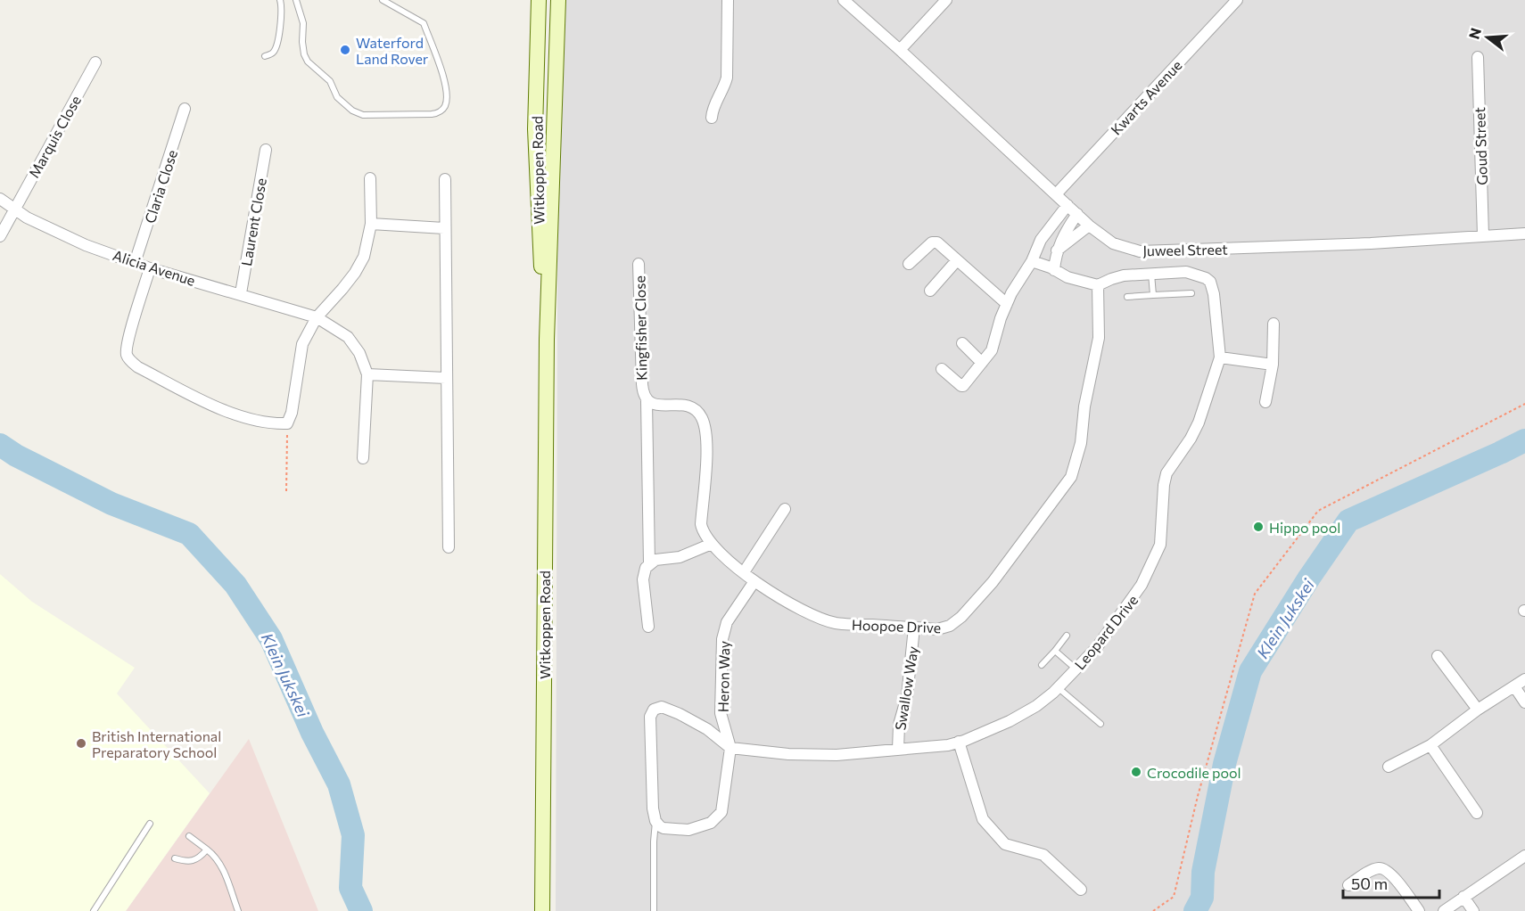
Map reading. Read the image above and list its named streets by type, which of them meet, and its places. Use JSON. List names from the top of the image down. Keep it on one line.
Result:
{"streets":{"main road":["Witkoppen Road"],"street":["Kwarts Avenue","Marquis Close","Goud Street","Claria Close","Laurent Close","Juweel Street","Alicia Avenue","Kingfisher Close","Hoopoe Drive","Leopard Drive","Heron Way","Swallow Way"]},"crossings":[["Kwarts Avenue","Juweel Street"],["Marquis Close","Alicia Avenue"],["Goud Street","Juweel Street"],["Claria Close","Alicia Avenue"],["Laurent Close","Alicia Avenue"],["Kingfisher Close","Hoopoe Drive"],["Hoopoe Drive","Heron Way"],["Hoopoe Drive","Swallow Way"],["Leopard Drive","Heron Way"],["Leopard Drive","Swallow Way"]],"water":["Klein Jukskei"],"places":["Waterford Land Rover","Hippo pool","British International Preparatory School","Crocodile pool"],"scale_bar":"50 m","north":"left"}
